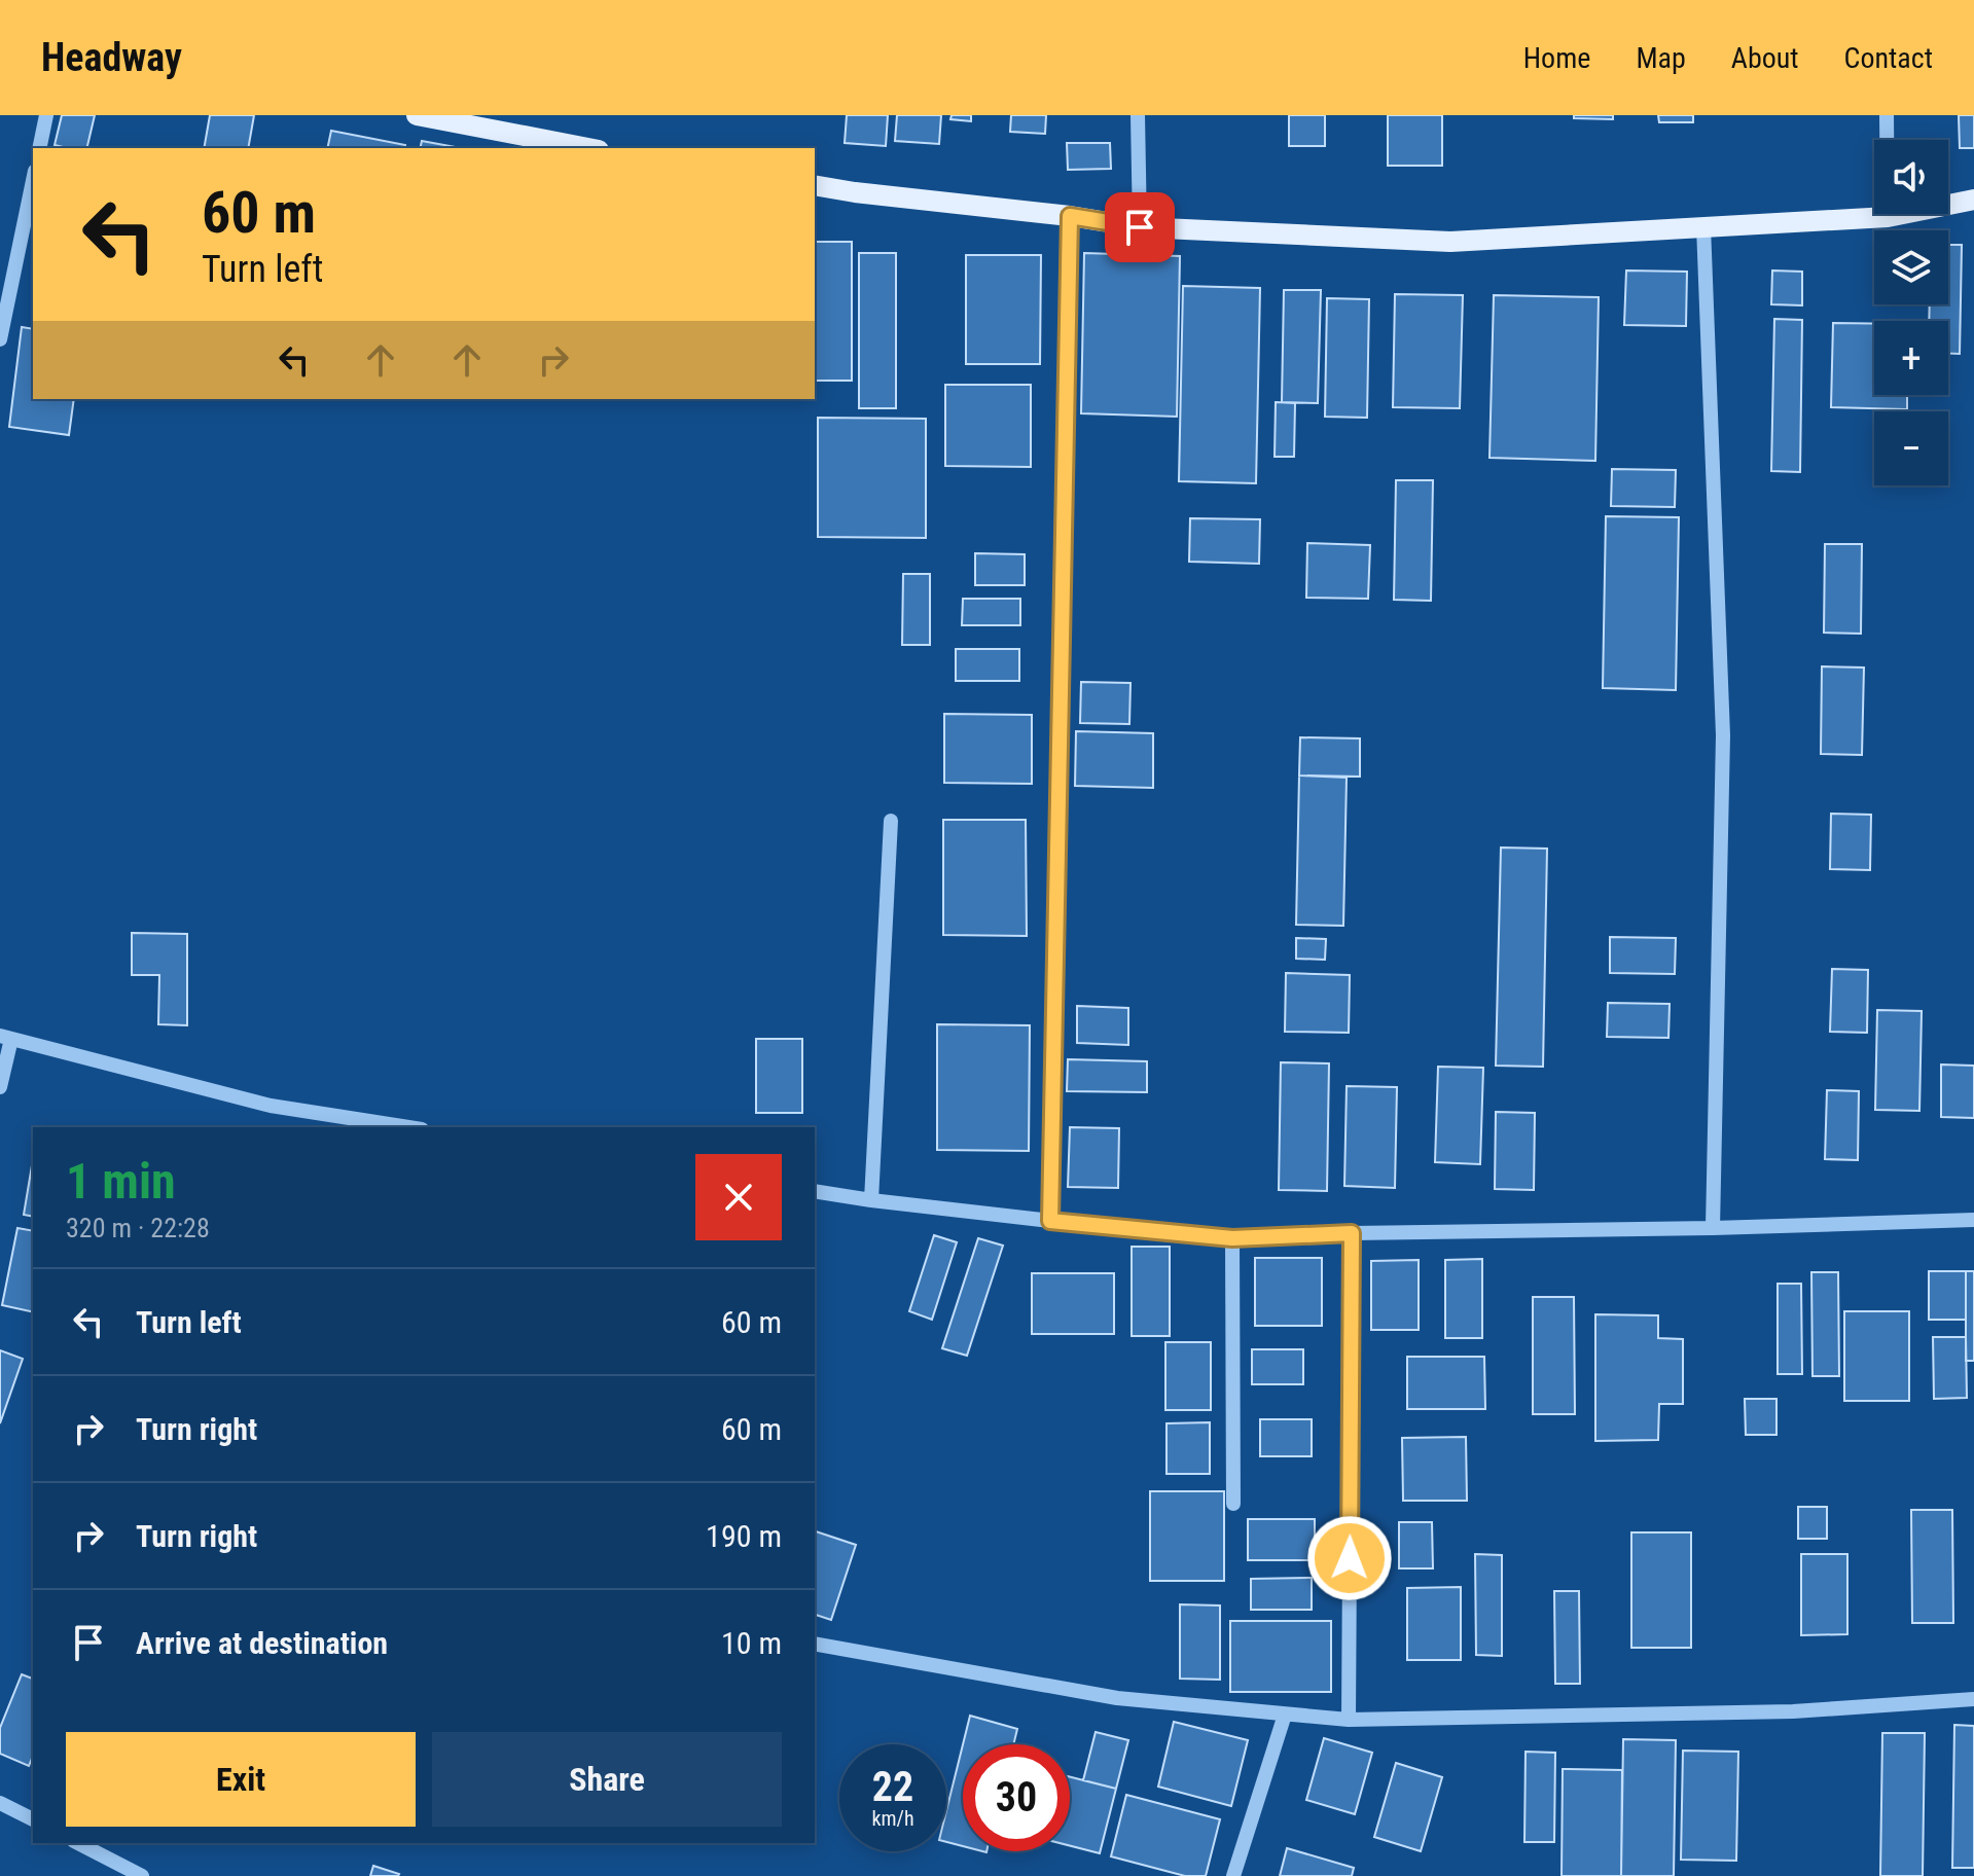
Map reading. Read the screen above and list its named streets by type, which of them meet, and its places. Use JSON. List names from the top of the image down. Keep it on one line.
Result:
{"page":{"header":"Headway","nav":["Home","Map","About","Contact"],"map_buttons":["+","−"],"turn":["60 m","Turn left"],"heading":["1 min","320 m · 22:28"],"list":[{"name":"Turn left","value":"60 m"},{"name":"Turn right","value":"60 m"},{"name":"Turn right","value":"190 m"},{"name":"Arrive at destination","value":"10 m"}],"buttons":["Exit","Share"],"speed":"22 km/h","limit":"30"}}
